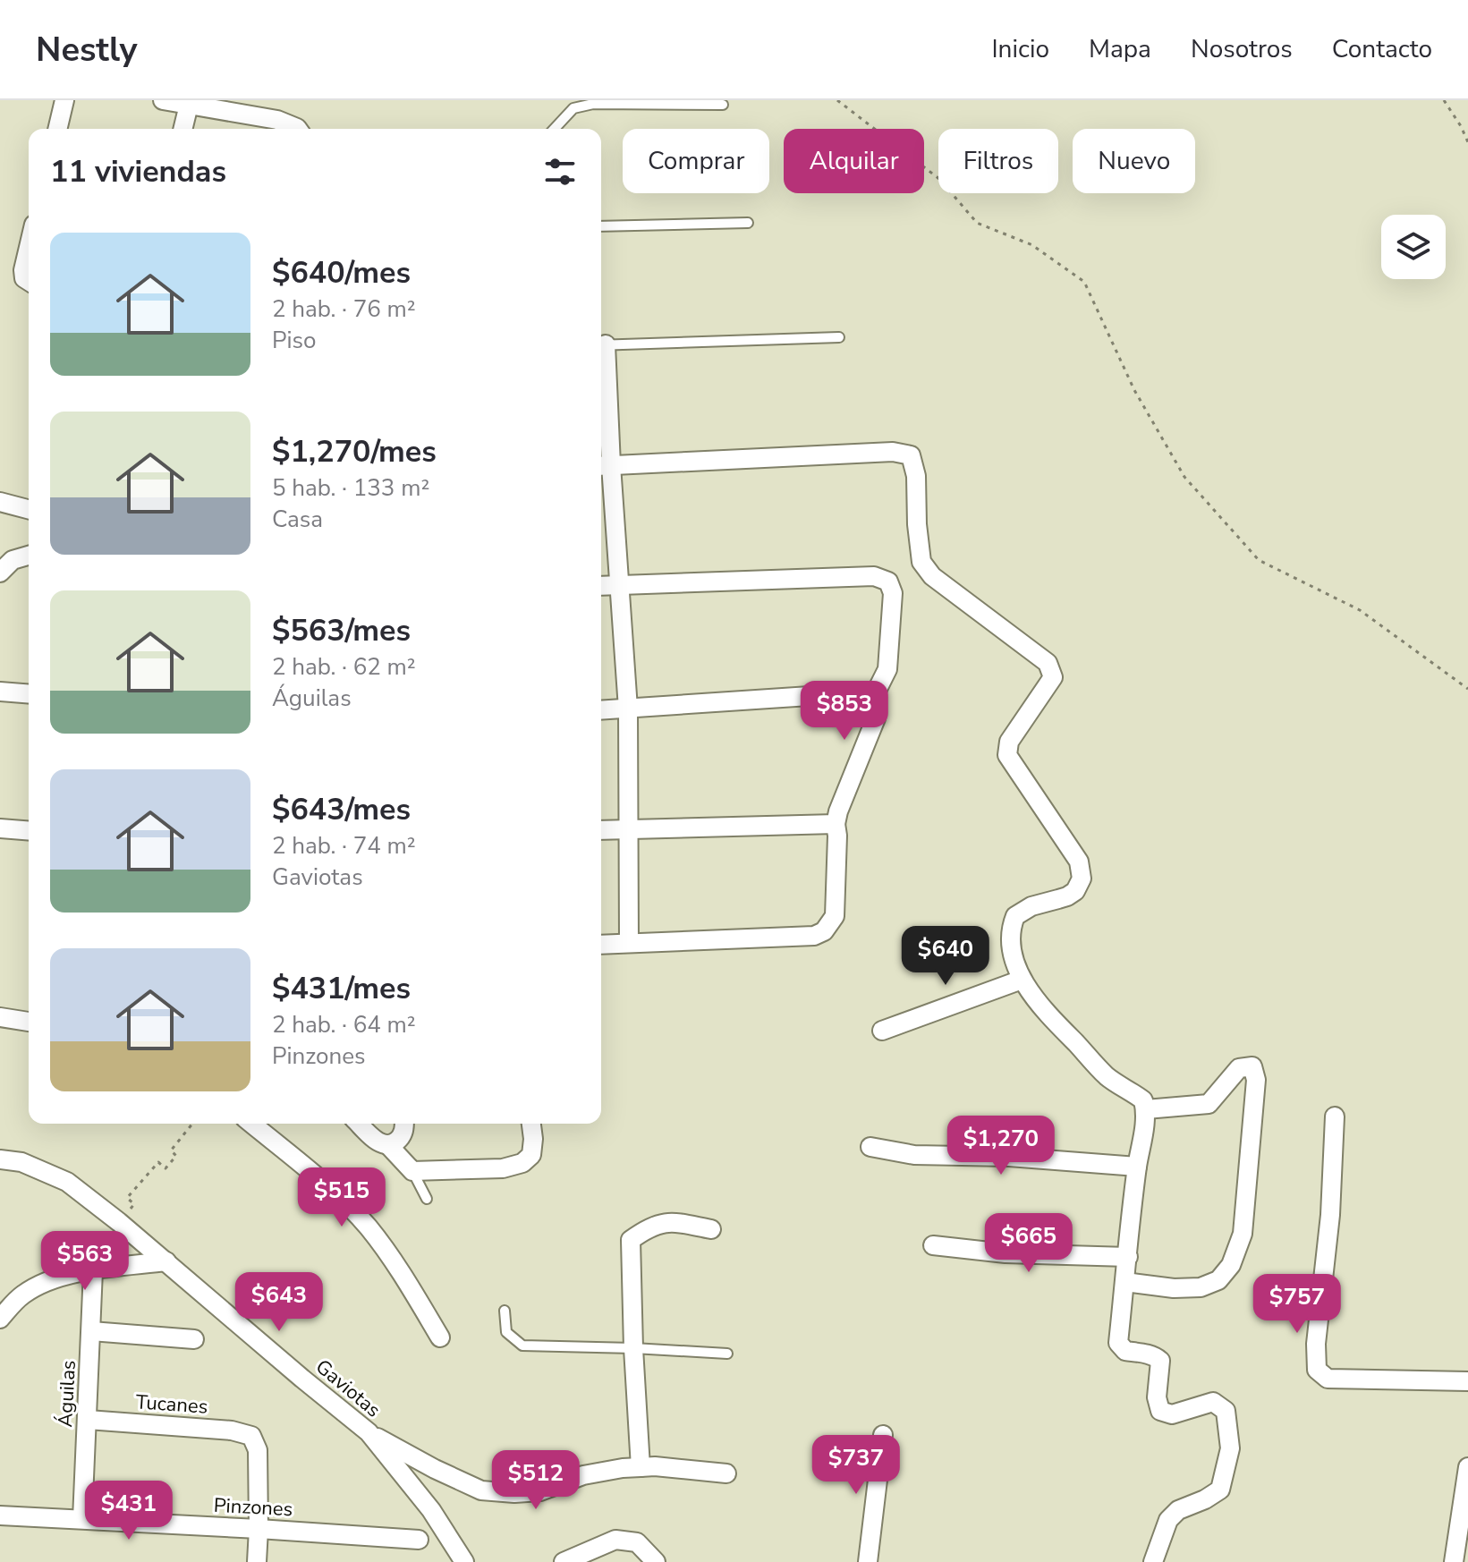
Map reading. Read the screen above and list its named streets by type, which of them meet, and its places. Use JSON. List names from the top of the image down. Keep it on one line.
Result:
{"streets":{"street":["Gaviotas","Águilas","Tucanes","Pinzones"]},"crossings":[["Águilas","Tucanes"],["Águilas","Pinzones"],["Tucanes","Pinzones"]],"page":{"header":"Nestly","nav":["Inicio","Mapa","Nosotros","Contacto"],"chip":["Comprar","Alquilar","Filtros","Nuevo"],"heading":"11 viviendas","list":[{"name":"$640/mes","note":"2 hab. · 76 m² · Piso"},{"name":"$1,270/mes","note":"5 hab. · 133 m² · Casa"},{"name":"$563/mes","note":"2 hab. · 62 m² · Águilas"},{"name":"$643/mes","note":"2 hab. · 74 m² · Gaviotas"},{"name":"$431/mes","note":"2 hab. · 64 m² · Pinzones"}],"price":["$853","$640","$1,270","$515","$665","$563","$643","$757","$737","$512","$431"]}}
